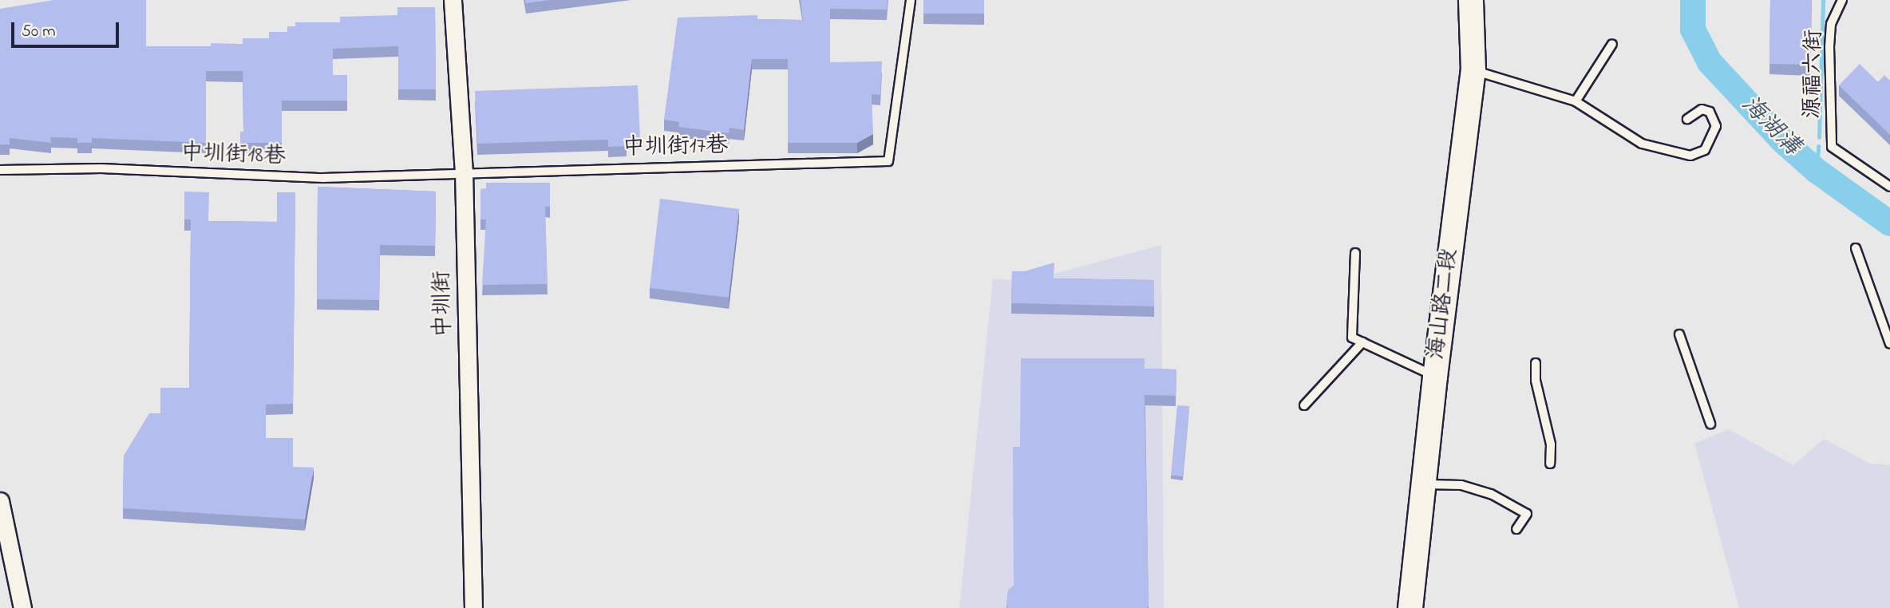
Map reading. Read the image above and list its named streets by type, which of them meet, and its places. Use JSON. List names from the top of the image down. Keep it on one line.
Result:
{"streets":{"main road":["海山路二段"],"street":["中圳街"],"lane":["源福六街","中圳街17巷","中圳街18巷"]},"crossings":[["中圳街17巷","中圳街18巷"],["中圳街17巷","中圳街"],["中圳街18巷","中圳街"]],"water":["海湖溝"],"scale_bar":"50 m"}
